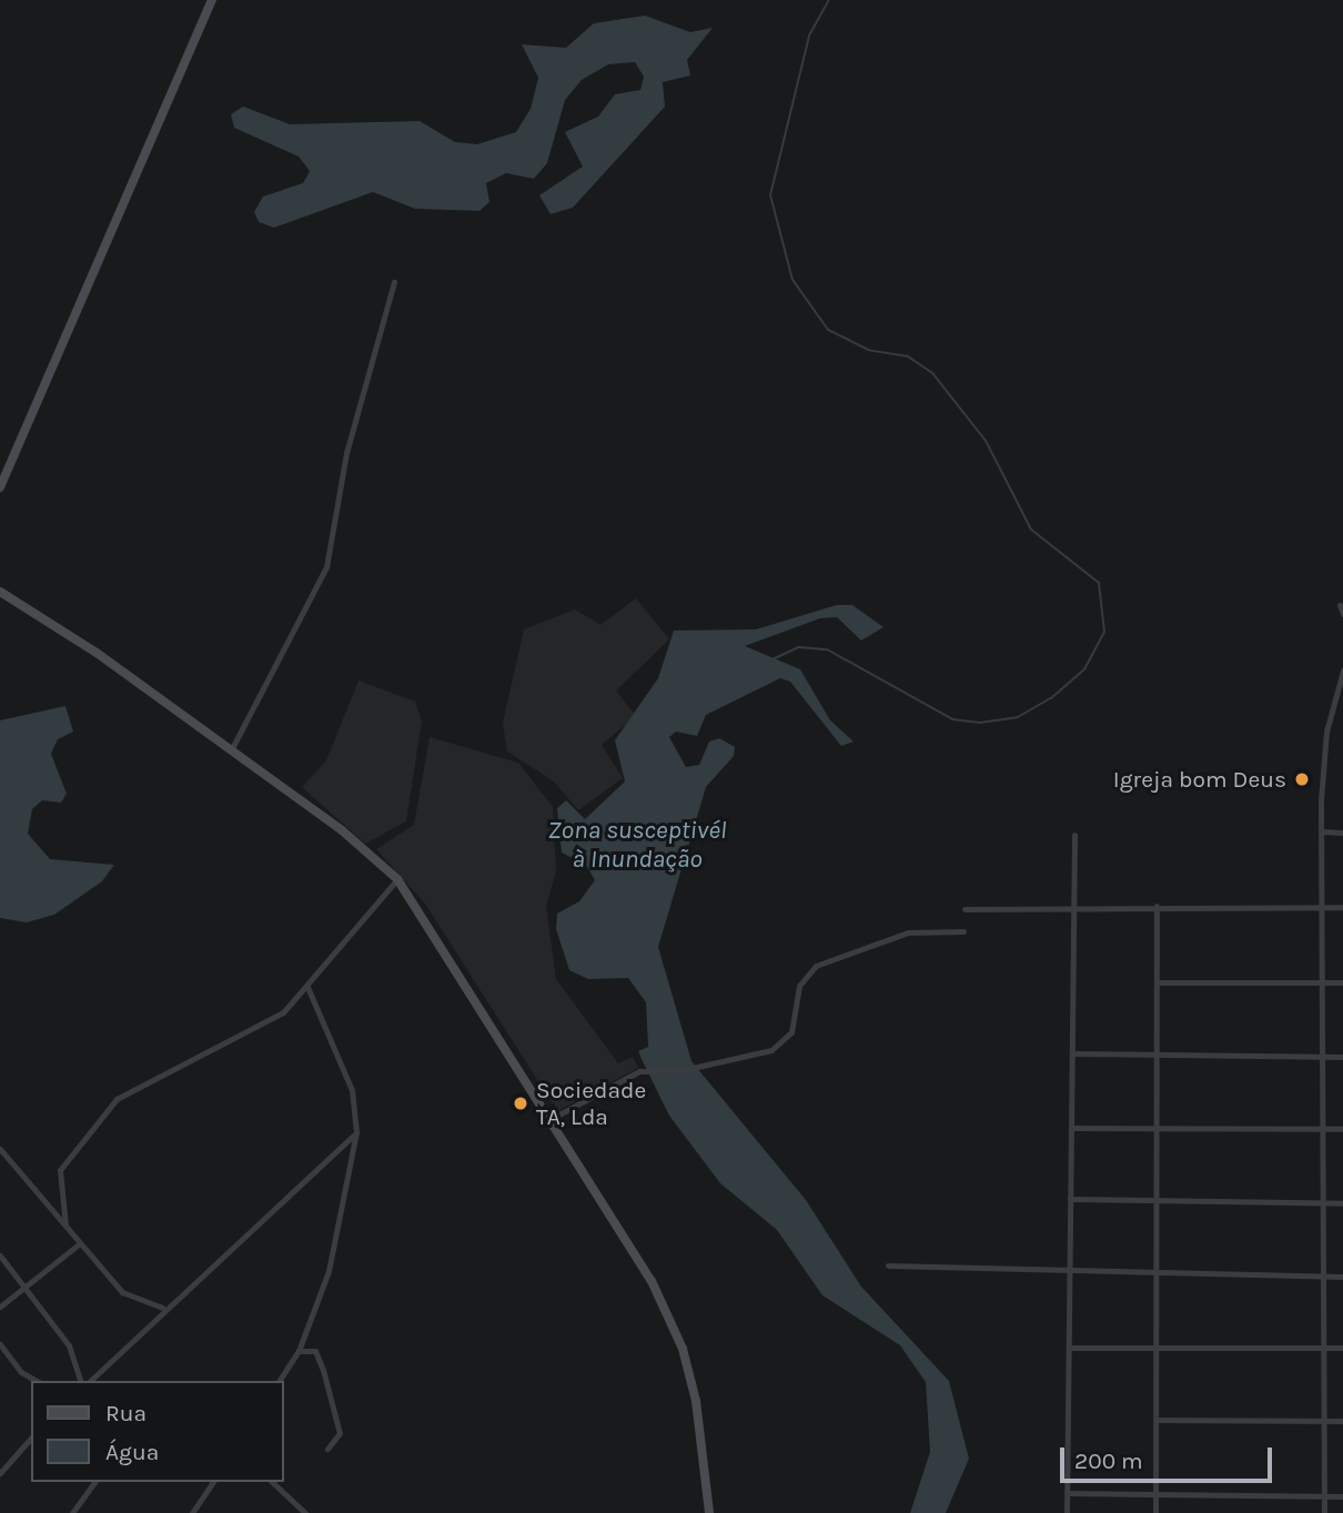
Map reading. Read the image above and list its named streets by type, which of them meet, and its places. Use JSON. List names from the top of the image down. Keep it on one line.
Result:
{"water":["Zona susceptivél à Inundação"],"places":["Igreja bom Deus","Sociedade TA, Lda"],"legend":["Rua","Água"],"scale_bar":"200 m"}
